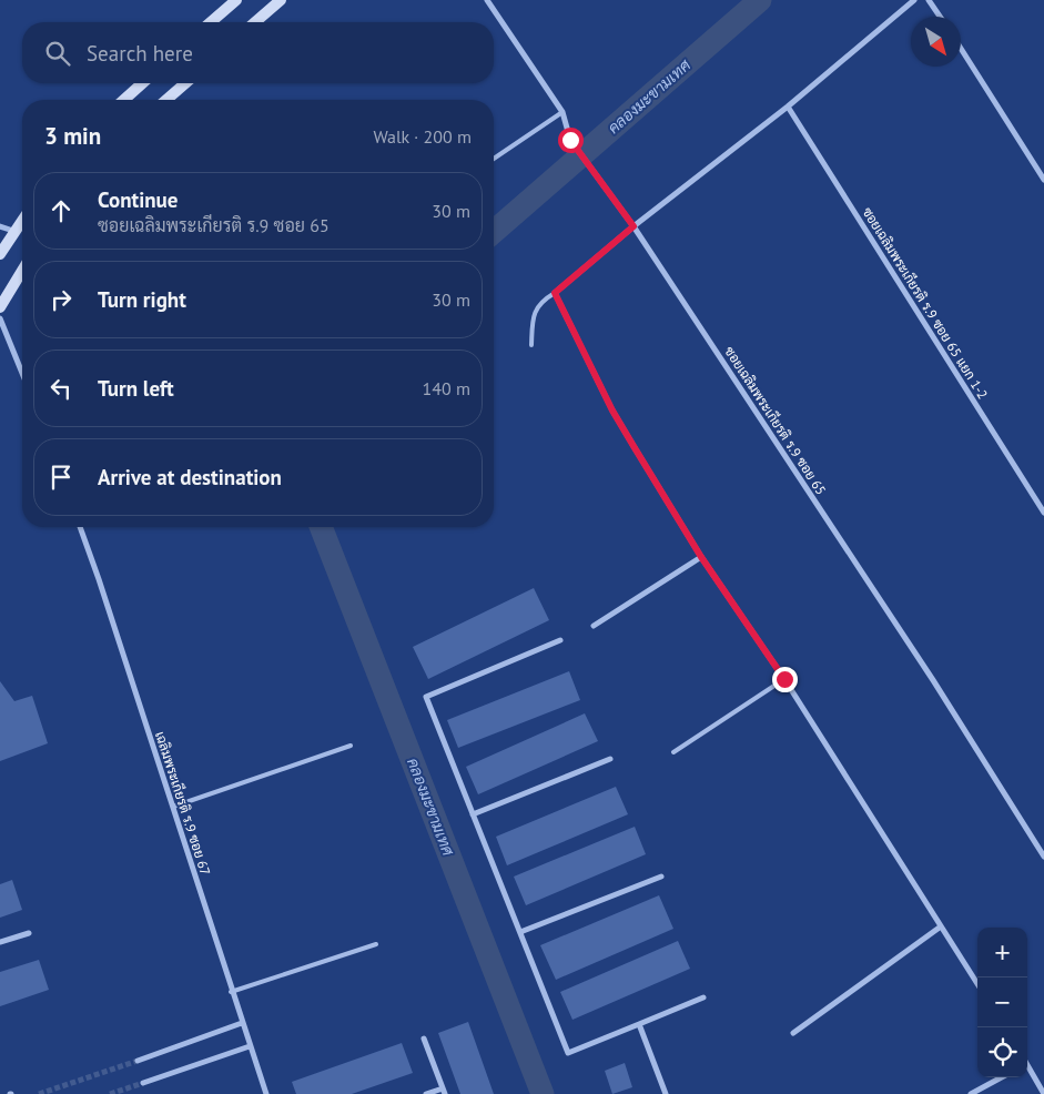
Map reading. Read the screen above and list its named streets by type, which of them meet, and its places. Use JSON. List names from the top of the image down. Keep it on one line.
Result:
{"streets":{"street":["ซอยเฉลิมพระเกียรติ ร.9 ซอย 65 แยก 1-2","ซอยเฉลิมพระเกียรติ ร.9 ซอย 65","เฉลิมพระเกียรติ ร.9 ซอย 67"]},"water":["คลองมะขามเทศ"],"north":"bottom right","page":{"search":"Search here","heading":["3 min","Walk · 200 m"],"list":[["Continue","ซอยเฉลิมพระเกียรติ ร.9 ซอย 65","30 m"],["Turn right","30 m"],["Turn left","140 m"],"Arrive at destination"],"map_buttons":["+","−"]}}
